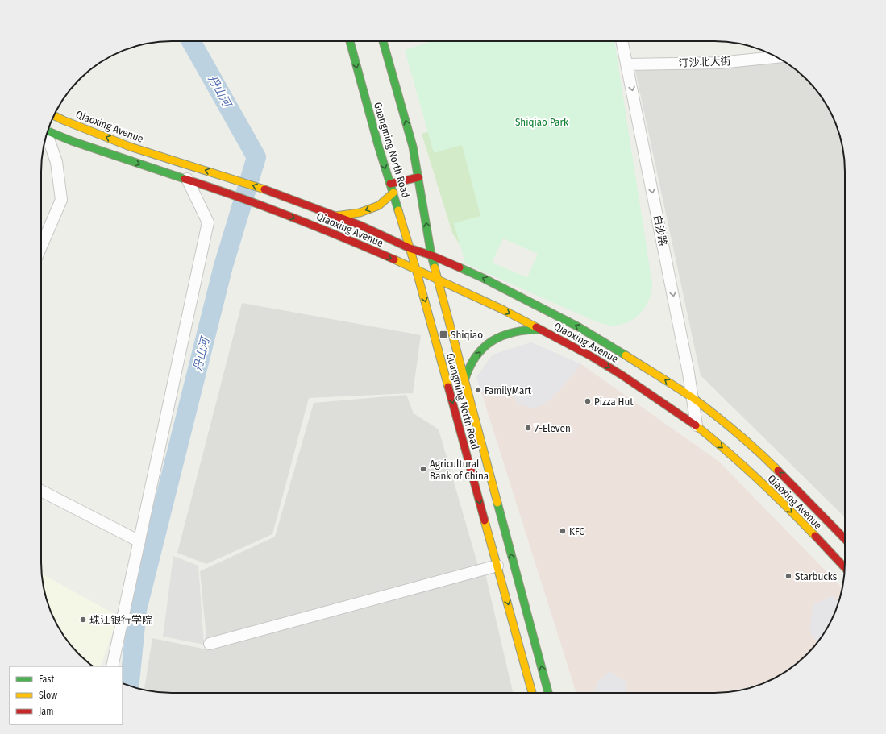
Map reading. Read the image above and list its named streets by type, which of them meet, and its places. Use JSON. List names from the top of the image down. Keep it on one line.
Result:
{"streets":{"main road":["Qiaoxing Avenue","Guangming North Road"],"street":["汀沙北大街","白沙路"]},"crossings":[["汀沙北大街","白沙路"],["Qiaoxing Avenue","Guangming North Road"],["Qiaoxing Avenue","白沙路"]],"one_way":["白沙路"],"water":["丹山河"],"parks":["Shiqiao Park"],"places":{"transit":["Shiqiao"],"other":["FamilyMart","Pizza Hut","7-Eleven","Agricultural Bank of China","KFC","Starbucks","珠江银行学院"]},"legend":["Fast","Slow","Jam"]}
